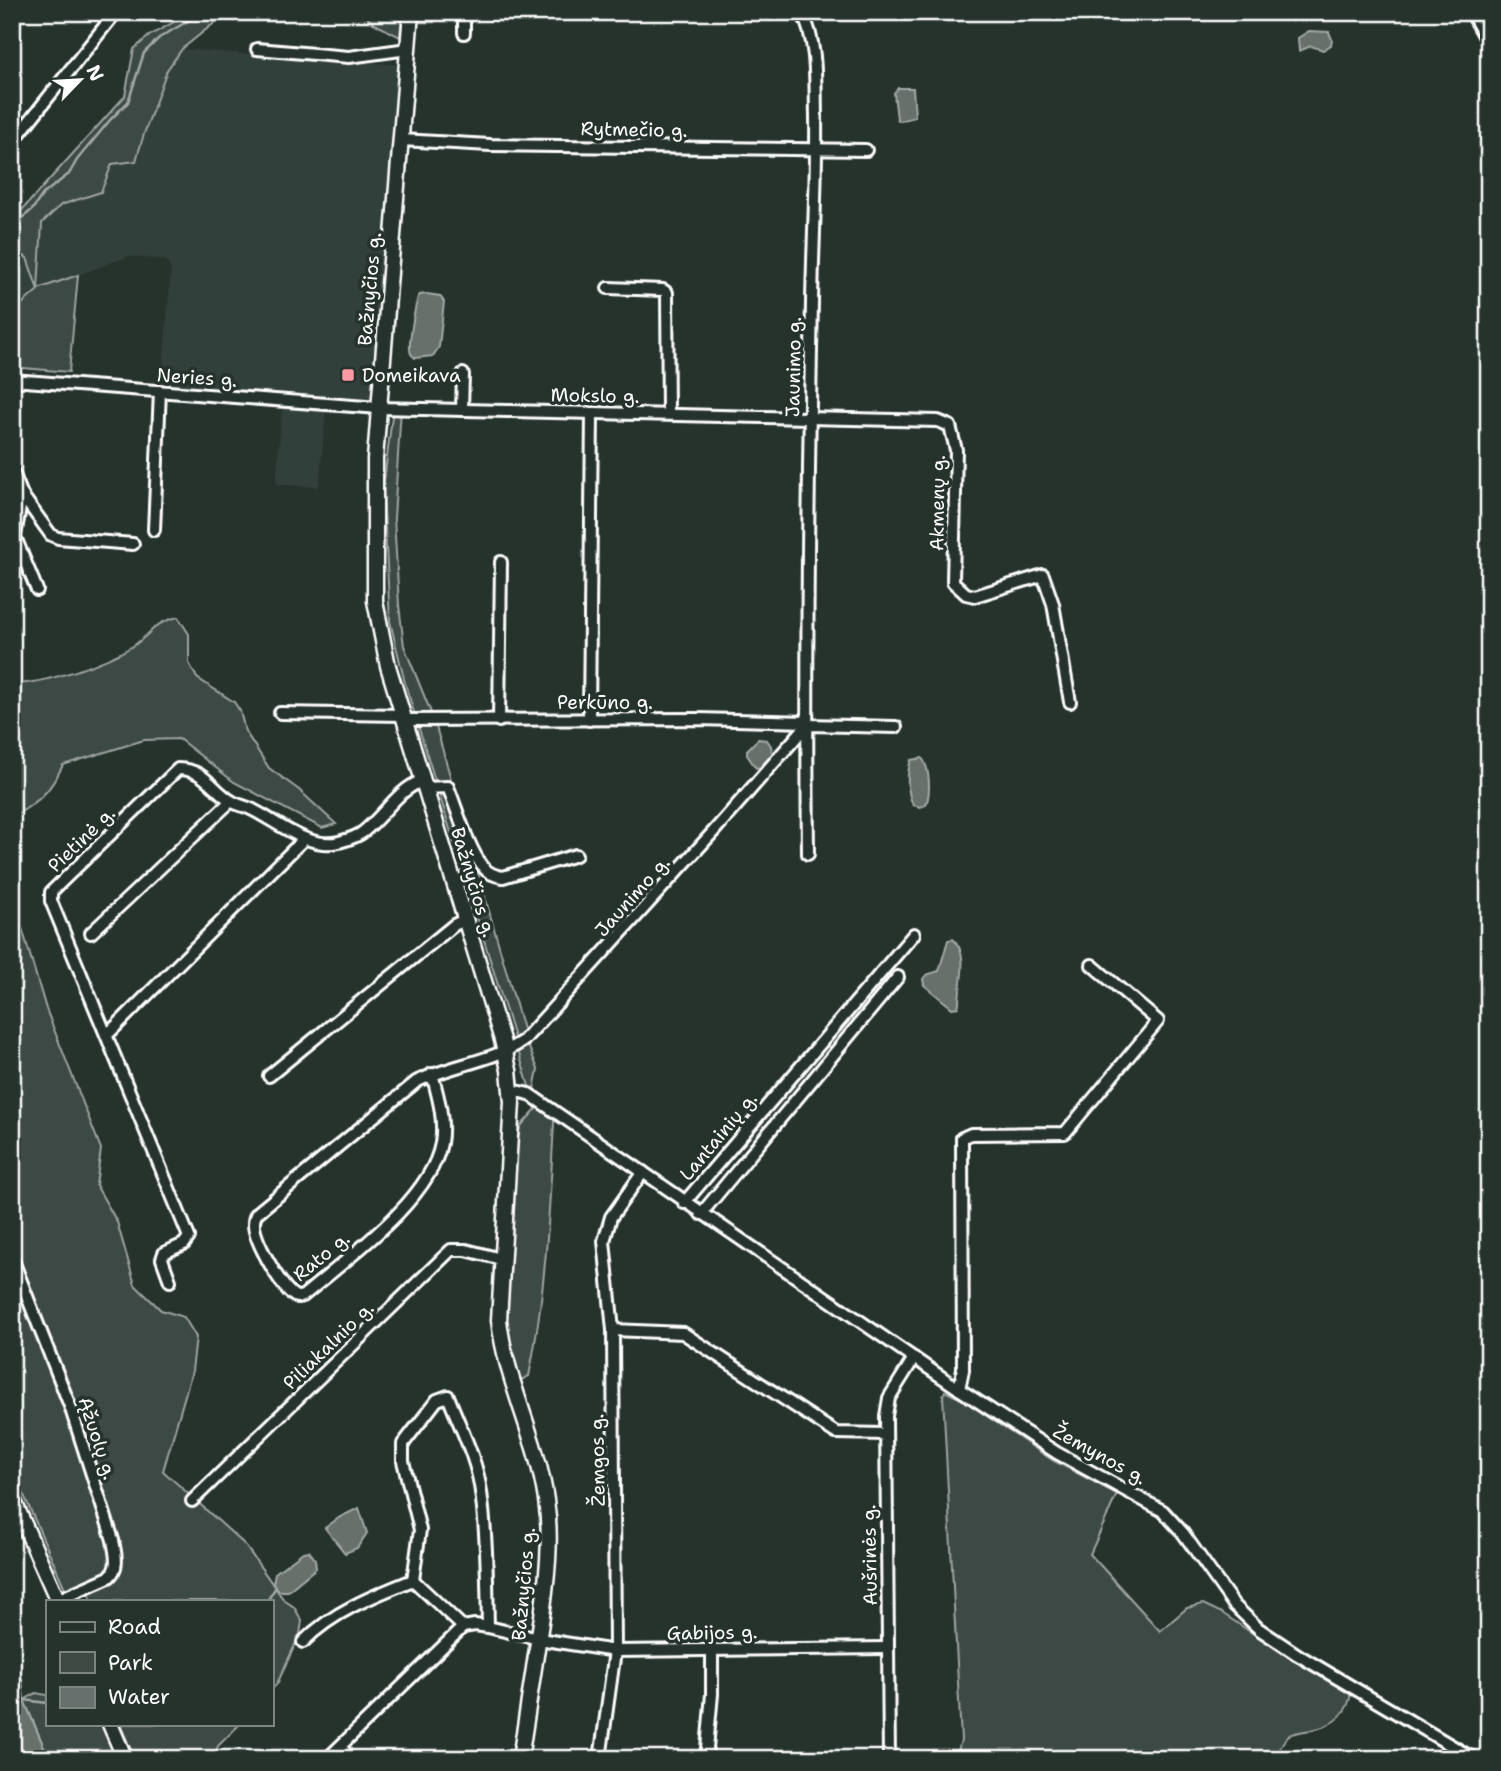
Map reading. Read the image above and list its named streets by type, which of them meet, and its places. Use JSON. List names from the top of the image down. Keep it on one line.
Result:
{"streets":{"main road":["Bažnyčios g."],"street":["Rytmečio g.","Jaunimo g.","Neries g.","Mokslo g.","Akmenų g.","Perkūno g.","Pietinė g.","Lantainių g.","Rato g.","Piliakalnio g.","Ąžuolų g.","Žemynos g.","Žemgos g.","Aušrinės g.","Gabijos g."]},"crossings":[["Rytmečio g.","Bažnyčios g."],["Rytmečio g.","Jaunimo g."],["Bažnyčios g.","Jaunimo g."],["Bažnyčios g.","Neries g."],["Bažnyčios g.","Mokslo g."],["Bažnyčios g.","Perkūno g."],["Bažnyčios g.","Pietinė g."],["Bažnyčios g.","Lantainių g."],["Bažnyčios g.","Rato g."],["Bažnyčios g.","Piliakalnio g."],["Bažnyčios g.","Gabijos g."],["Jaunimo g.","Mokslo g."],["Jaunimo g.","Akmenų g."],["Jaunimo g.","Perkūno g."],["Jaunimo g.","Rato g."],["Neries g.","Mokslo g."],["Mokslo g.","Akmenų g."],["Lantainių g.","Žemynos g."],["Lantainių g.","Žemgos g."],["Žemynos g.","Aušrinės g."],["Žemgos g.","Gabijos g."],["Aušrinės g.","Gabijos g."]],"places":{"transit":["Domeikava"]},"legend":["Road","Park","Water"],"north":"top right"}
